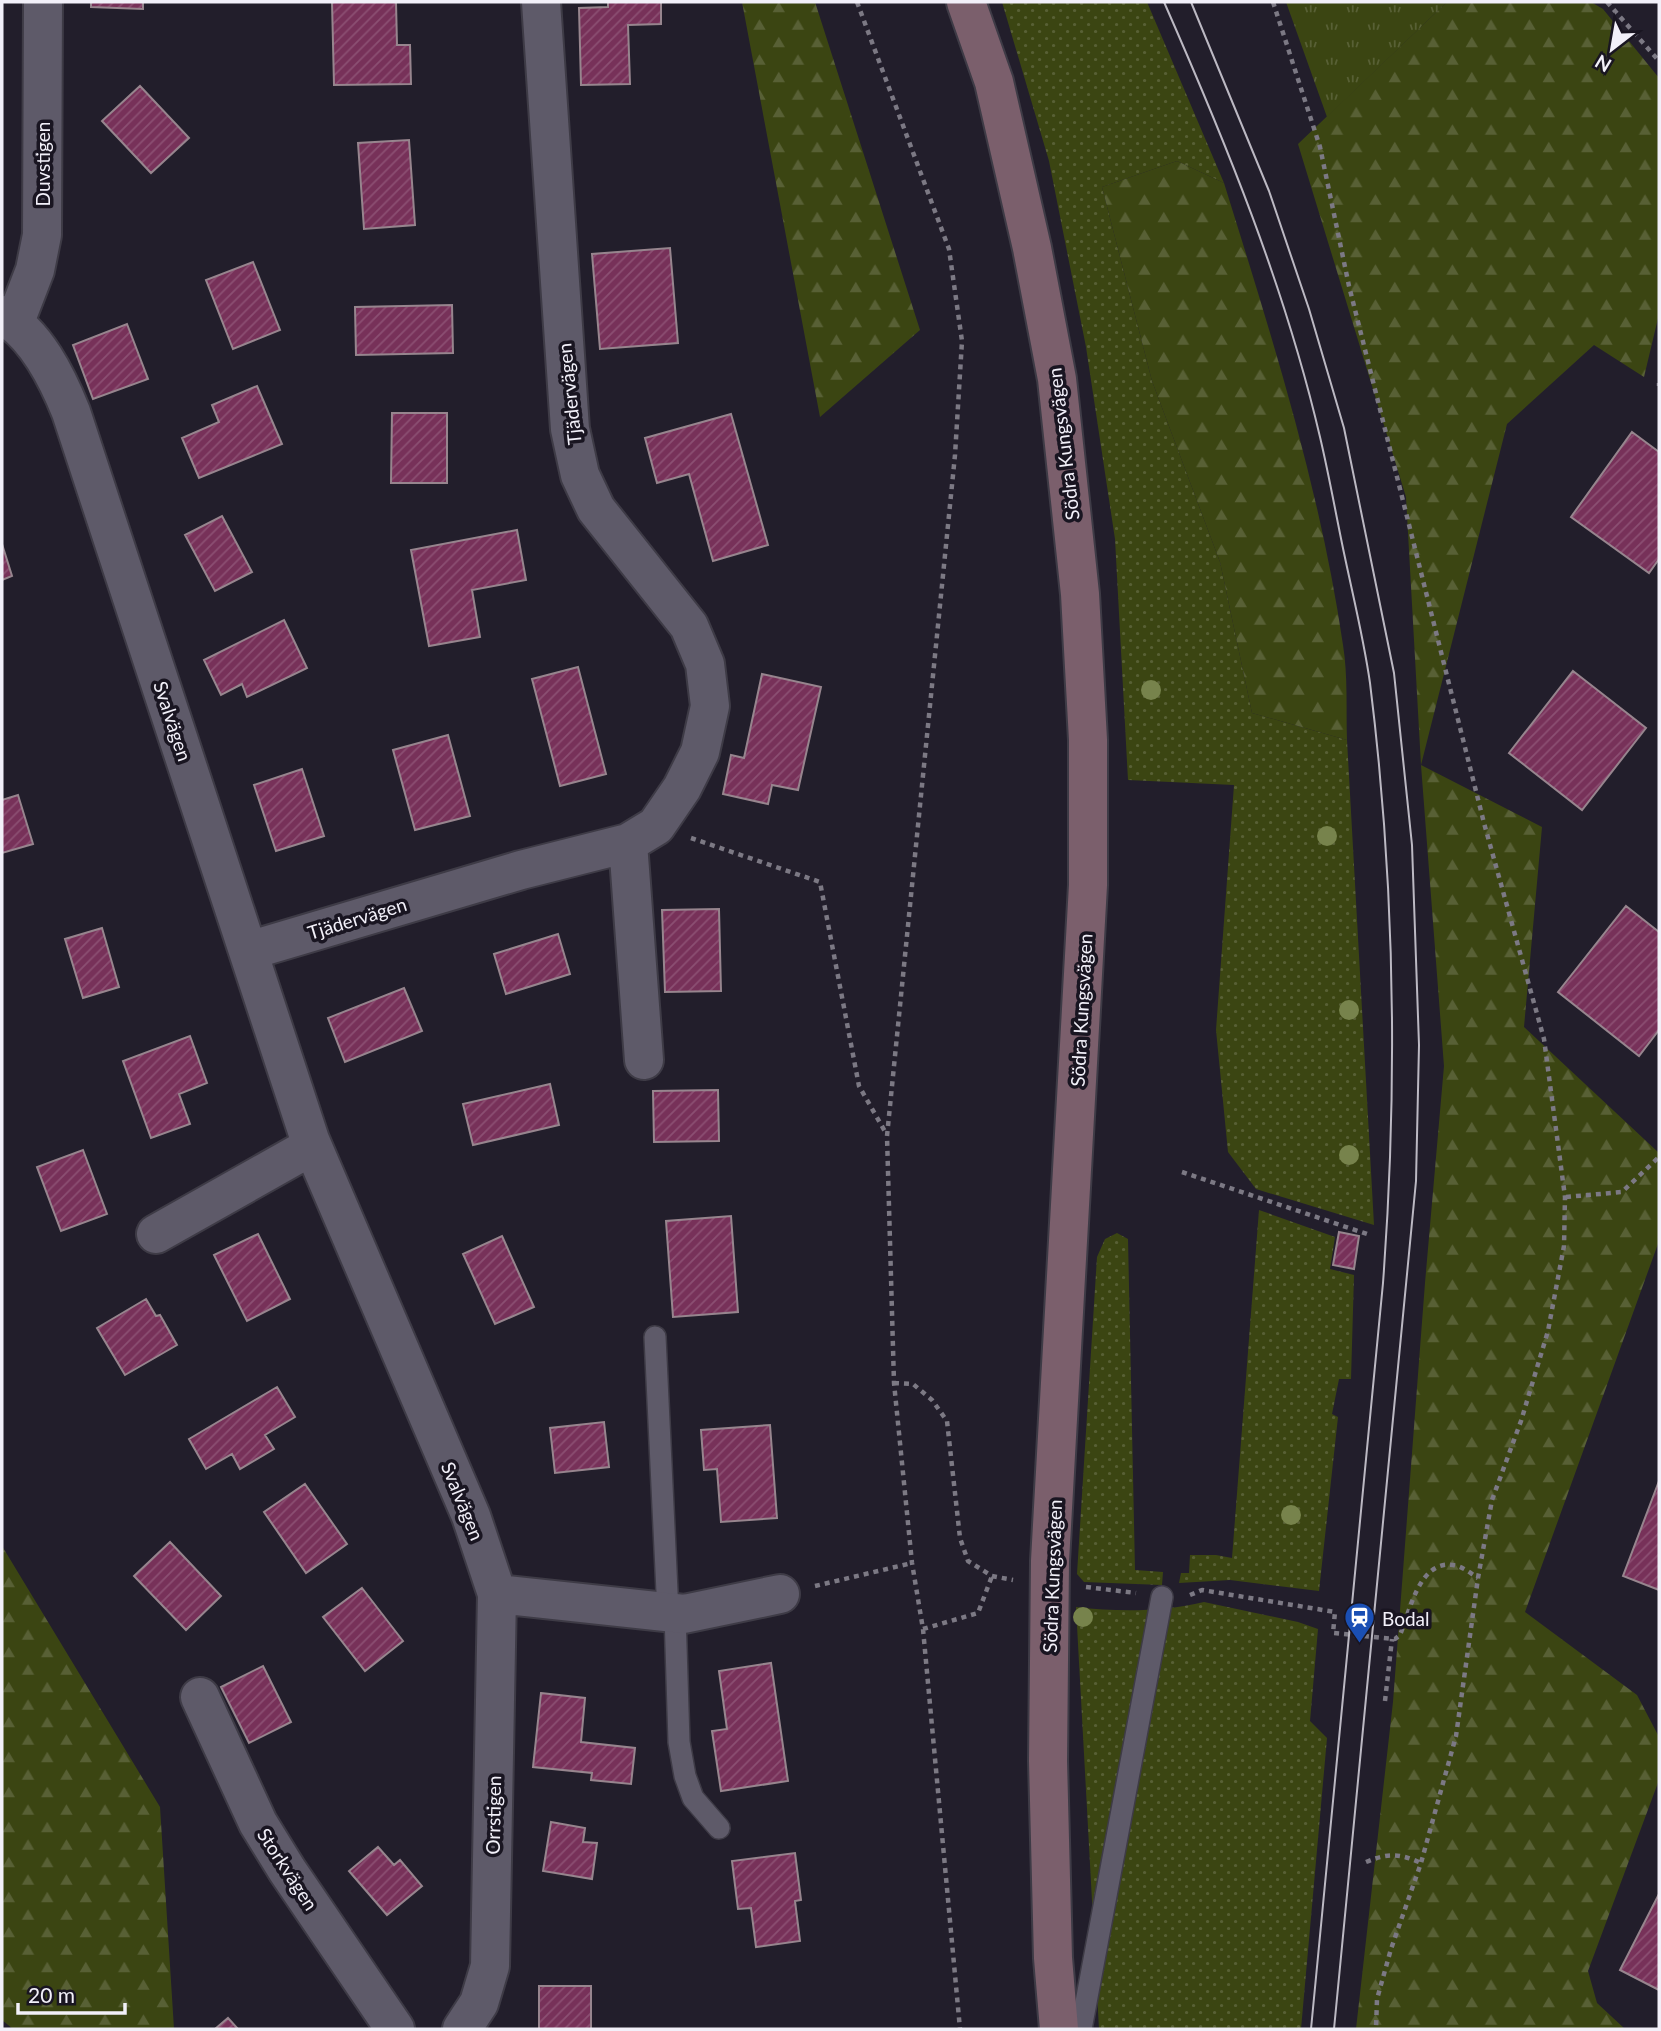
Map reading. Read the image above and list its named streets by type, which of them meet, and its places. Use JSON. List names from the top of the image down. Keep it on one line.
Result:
{"streets":{"main road":["Södra Kungsvägen"],"street":["Duvstigen","Tjädervägen","Svalvägen","Orrstigen","Storkvägen"]},"crossings":[["Duvstigen","Svalvägen"],["Tjädervägen","Svalvägen"],["Svalvägen","Orrstigen"]],"places":{"station":["Bodal"]},"scale_bar":"20 m","north":"bottom left"}
